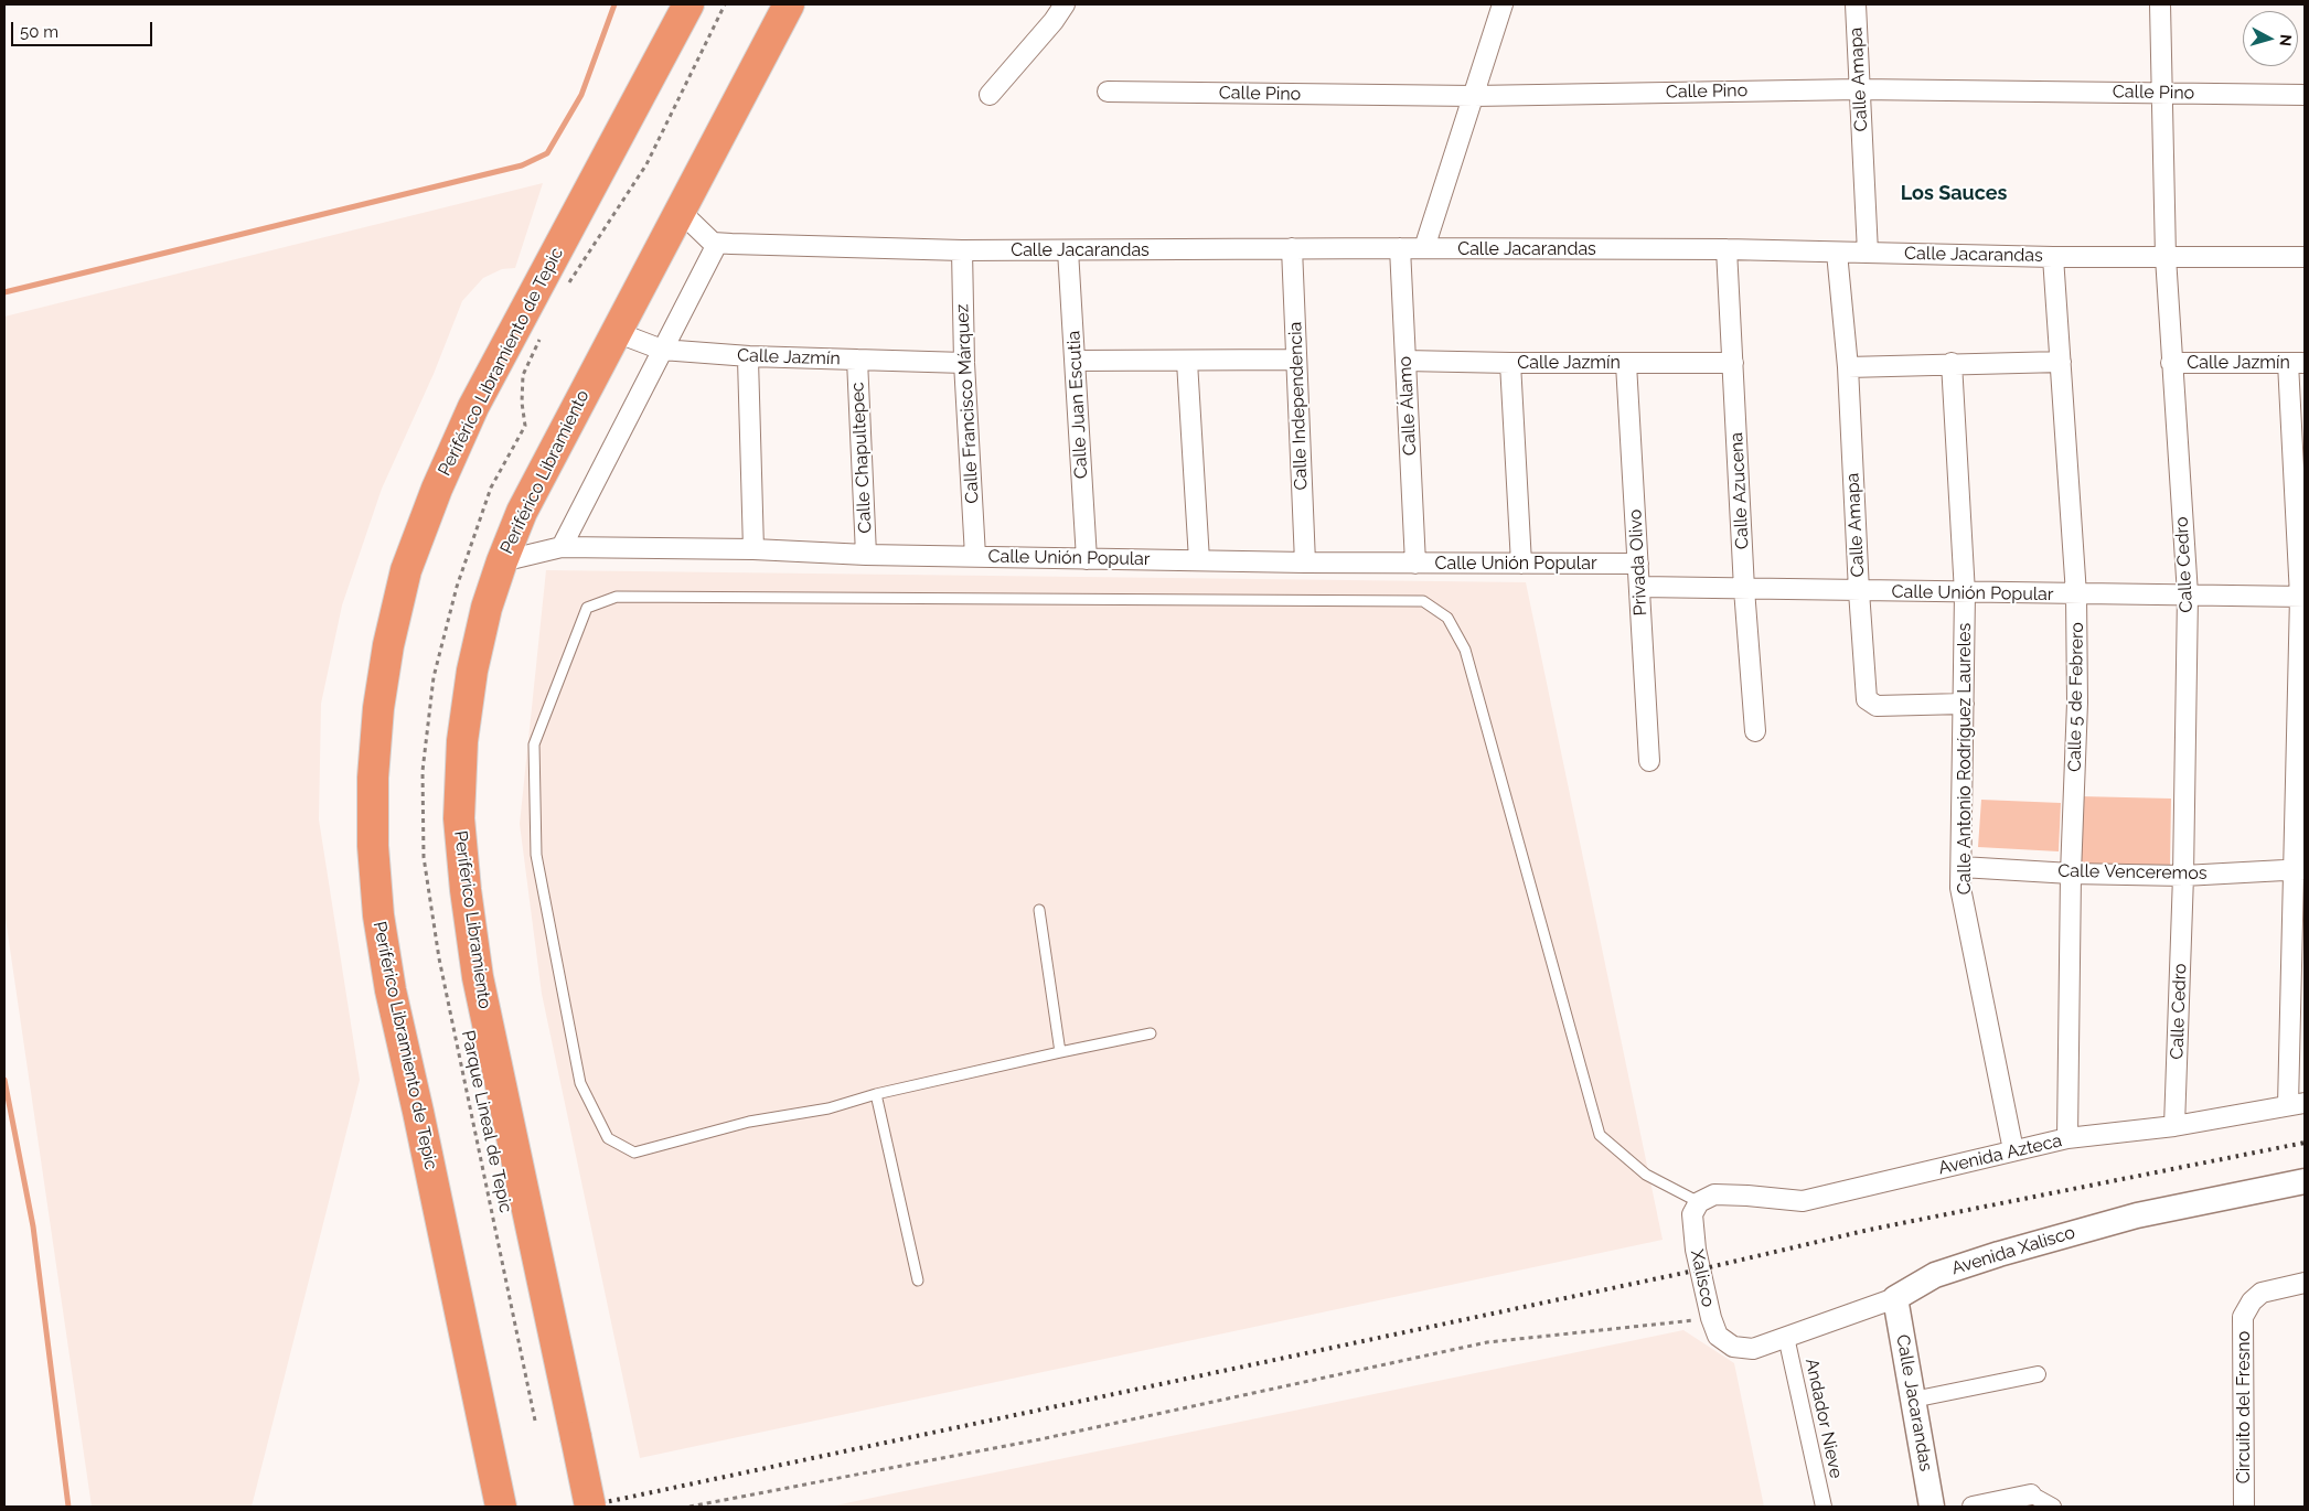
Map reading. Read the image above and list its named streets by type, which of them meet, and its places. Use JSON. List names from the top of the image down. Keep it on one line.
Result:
{"streets":{"highway":["Periférico Libramiento de Tepic","Periférico Libramiento"],"street":["Calle Amapa","Calle Pino","Calle Jacarandas","Calle Jazmín","Calle Francisco Márquez","Calle Juan Escutia","Calle Independencia","Calle Álamo","Calle Chapultepec","Calle Azucena","Calle Unión Popular","Privada Olivo","Calle Cedro","Calle 5 de Febrero","Calle Antonio Rodríguez Laureles","Calle Venceremos","Avenida Azteca","Avenida Xalisco","Xalisco","Circuito del Fresno","Andador Nieve"],"path":["Parque Lineal de Tepic"]},"crossings":[["Calle Amapa","Calle Pino"],["Calle Amapa","Calle Jacarandas"],["Calle Amapa","Calle Unión Popular"],["Calle Amapa","Calle Antonio Rodríguez Laureles"],["Calle Pino","Calle Cedro"],["Calle Jacarandas","Calle Francisco Márquez"],["Calle Jacarandas","Calle Juan Escutia"],["Calle Jacarandas","Calle Independencia"],["Calle Jacarandas","Calle Álamo"],["Calle Jacarandas","Calle Azucena"],["Calle Jacarandas","Calle Cedro"],["Calle Jacarandas","Calle 5 de Febrero"],["Calle Jacarandas","Avenida Xalisco"],["Calle Jazmín","Calle Francisco Márquez"],["Calle Jazmín","Calle Álamo"],["Calle Jazmín","Calle Chapultepec"],["Calle Jazmín","Periférico Libramiento"],["Calle Jazmín","Calle Azucena"],["Calle Jazmín","Privada Olivo"],["Calle Jazmín","Calle Cedro"],["Calle Francisco Márquez","Calle Unión Popular"],["Calle Juan Escutia","Calle Unión Popular"],["Calle Independencia","Calle Unión Popular"],["Calle Álamo","Calle Unión Popular"],["Calle Chapultepec","Calle Unión Popular"],["Periférico Libramiento","Calle Unión Popular"],["Calle Azucena","Calle Unión Popular"],["Calle Unión Popular","Privada Olivo"],["Calle Unión Popular","Calle Cedro"],["Calle Unión Popular","Calle 5 de Febrero"],["Calle Unión Popular","Calle Antonio Rodríguez Laureles"],["Calle Cedro","Calle Venceremos"],["Calle Cedro","Avenida Azteca"],["Calle 5 de Febrero","Calle Venceremos"],["Calle 5 de Febrero","Avenida Azteca"],["Calle Antonio Rodríguez Laureles","Calle Venceremos"],["Calle Antonio Rodríguez Laureles","Avenida Azteca"],["Avenida Azteca","Xalisco"],["Avenida Xalisco","Xalisco"],["Avenida Xalisco","Andador Nieve"]],"districts":["Los Sauces"],"scale_bar":"50 m","north":"right"}
